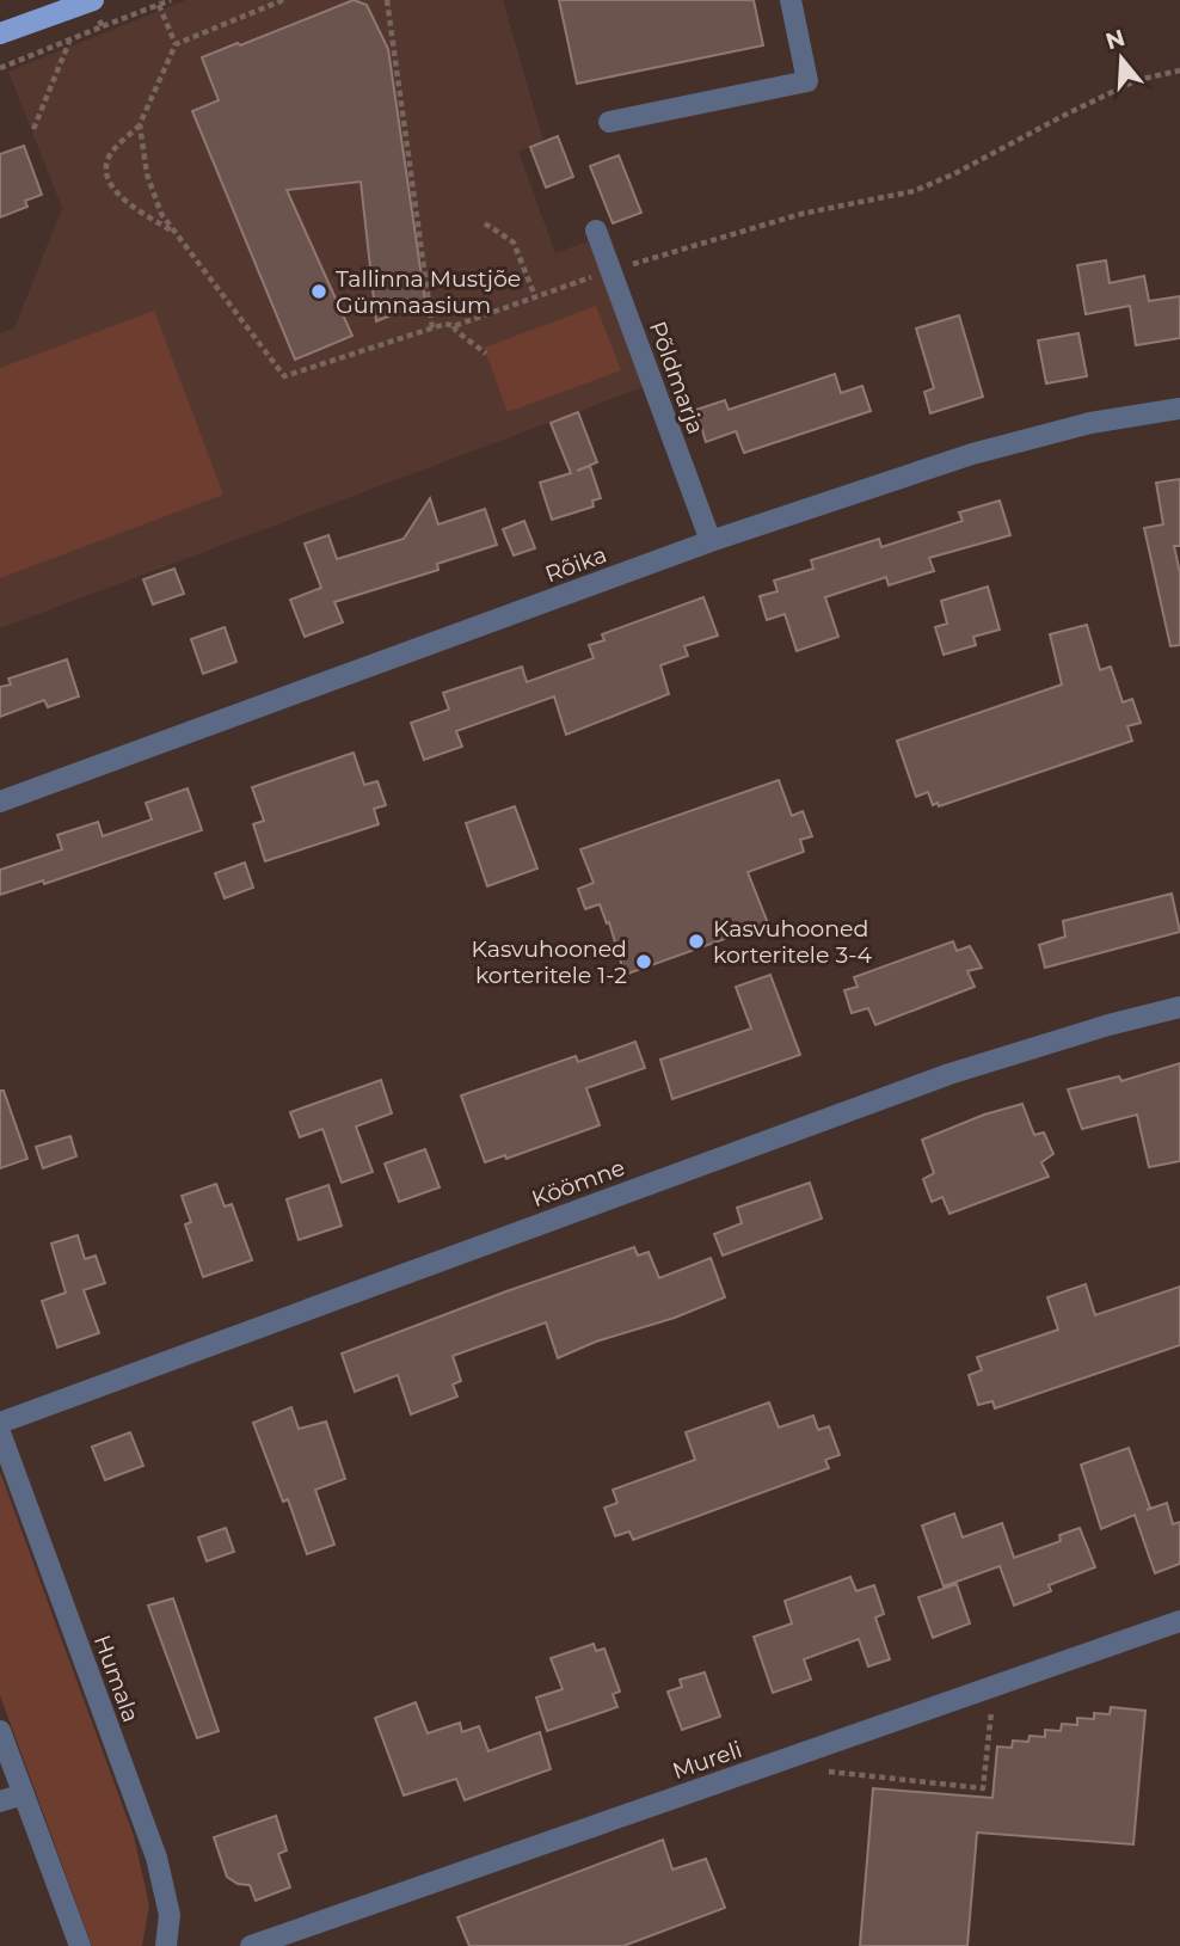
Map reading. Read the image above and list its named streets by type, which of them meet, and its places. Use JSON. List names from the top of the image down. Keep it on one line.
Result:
{"streets":{"street":["Põldmarja","Rõika","Köömne","Humala","Mureli"]},"crossings":[["Põldmarja","Rõika"]],"places":["Tallinna Mustjõe Gümnaasium","Kasvuhooned korteritele 3-4","Kasvuhooned korteritele 1-2"],"north":"top"}
